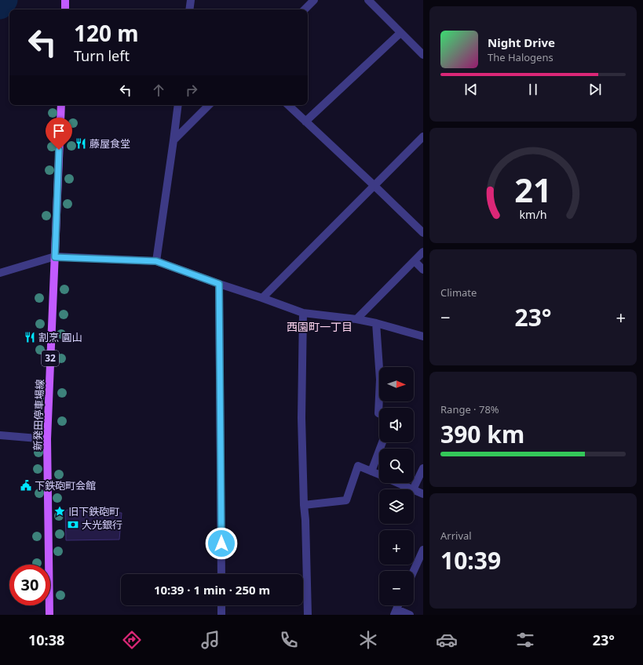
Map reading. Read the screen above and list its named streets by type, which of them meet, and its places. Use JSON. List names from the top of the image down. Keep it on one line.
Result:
{"streets":{"main road":["32","新発田停車場線"]},"districts":["西園町一丁目"],"places":{"restaurant":["藤屋食堂","割烹 圓山"],"public building":["下鉄砲町会館"],"place":["旧下鉄砲町"],"bank":["大光銀行"]},"north":"right","page":{"turn":["120 m","Turn left"],"song":["Night Drive","The Halogens"],"tile":["Climate",["Range · 78%","390 km"],["Arrival","10:39"]],"heat":["−","23°","+"],"map_buttons":["+","−"],"limit":"30","trip":"10:39 · 1 min · 250 m","tabs":["10:38","23°"],"gauge":["21","km/h"]}}
